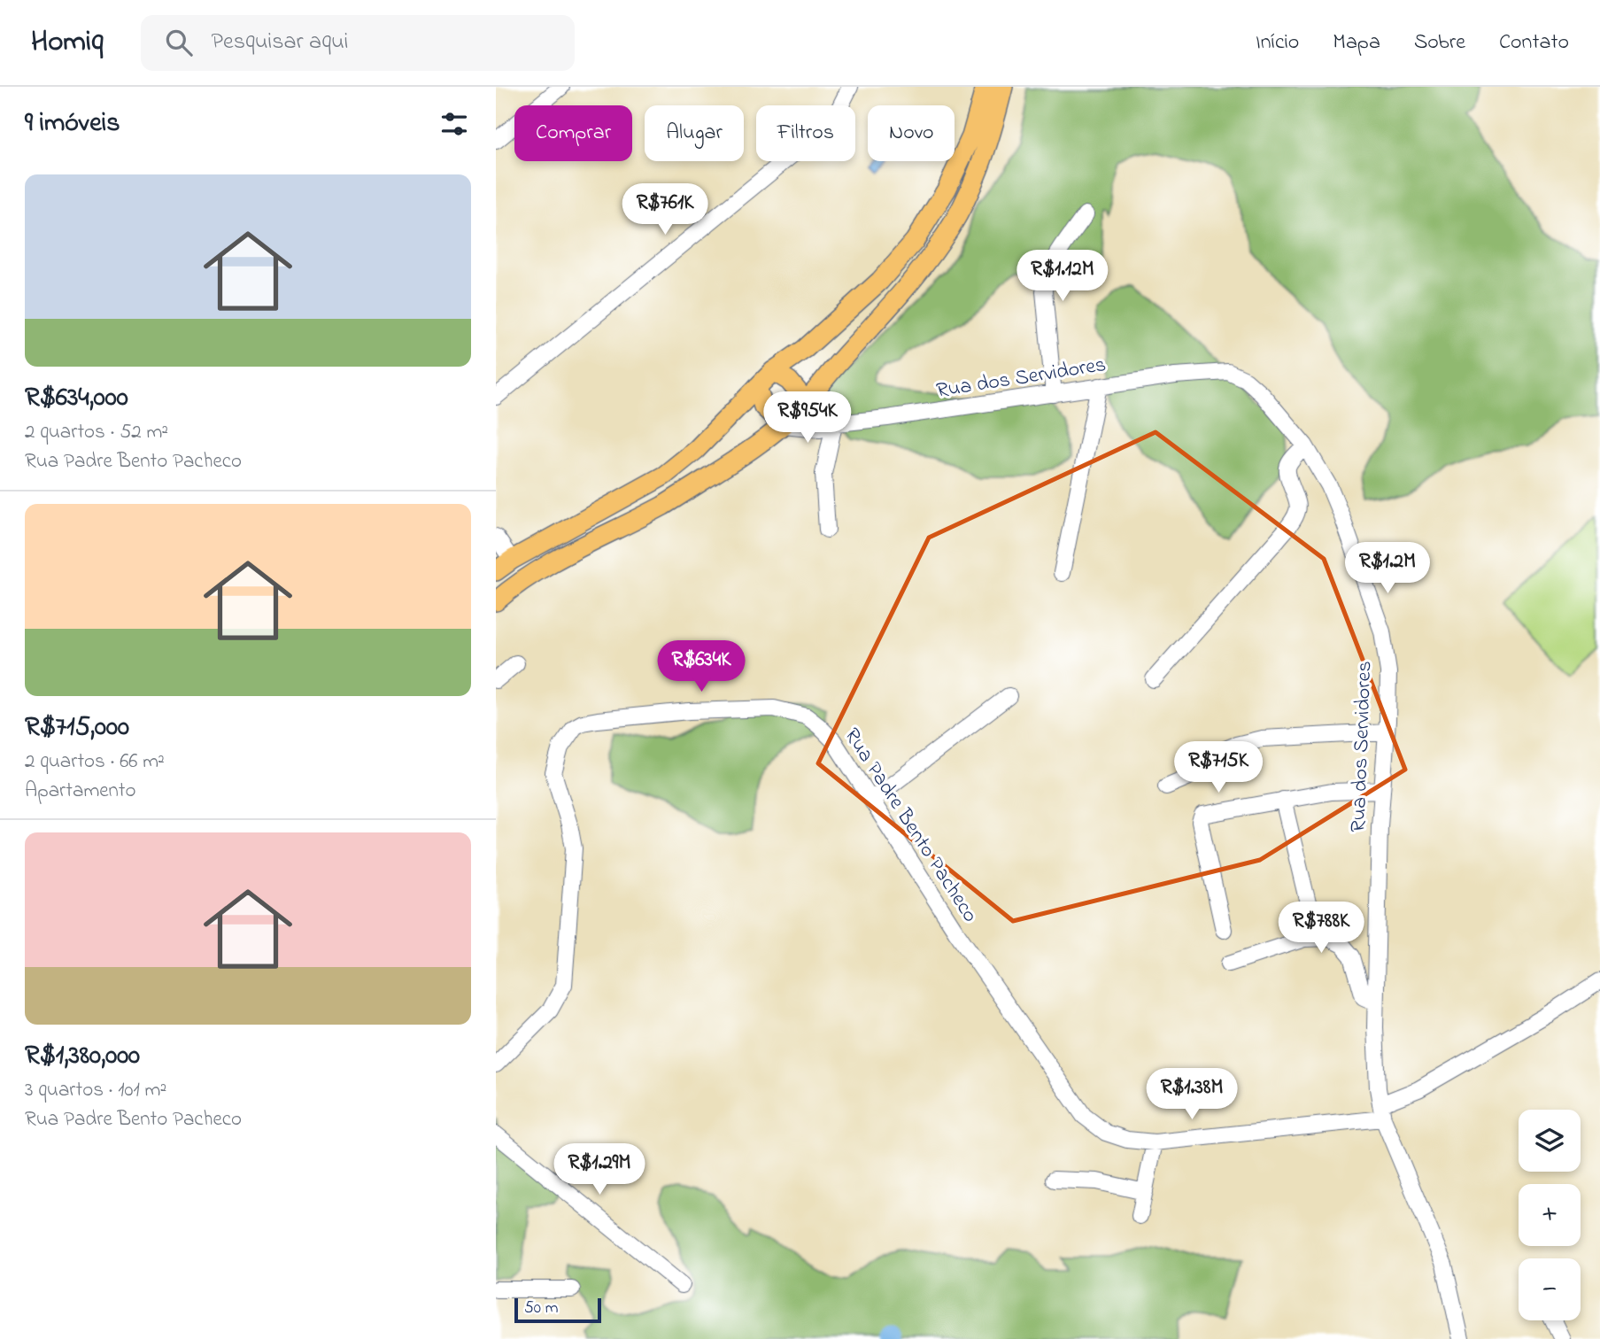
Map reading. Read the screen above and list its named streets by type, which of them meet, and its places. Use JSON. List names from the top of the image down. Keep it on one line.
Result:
{"streets":{"street":["Rua dos Servidores","Rua Padre Bento Pacheco"]},"crossings":[["Rua dos Servidores","Rua Padre Bento Pacheco"]],"scale_bar":"50 m","page":{"header":"Homiq","search":"Pesquisar aqui","nav":["Início","Mapa","Sobre","Contato"],"heading":"9 imóveis","chip":["Comprar","Alugar","Filtros","Novo"],"list":[{"name":"R$634,000","note":"2 quartos · 52 m² · Rua Padre Bento Pacheco"},{"name":"R$715,000","note":"2 quartos · 66 m² · Apartamento"},{"name":"R$1,380,000","note":"3 quartos · 101 m² · Rua Padre Bento Pacheco"}],"price":["R$761K","R$1.12M","R$954K","R$1.2M","R$634K","R$715K","R$788K","R$1.38M","R$1.29M"],"map_buttons":["+","−"],"scale":"50 m"}}
